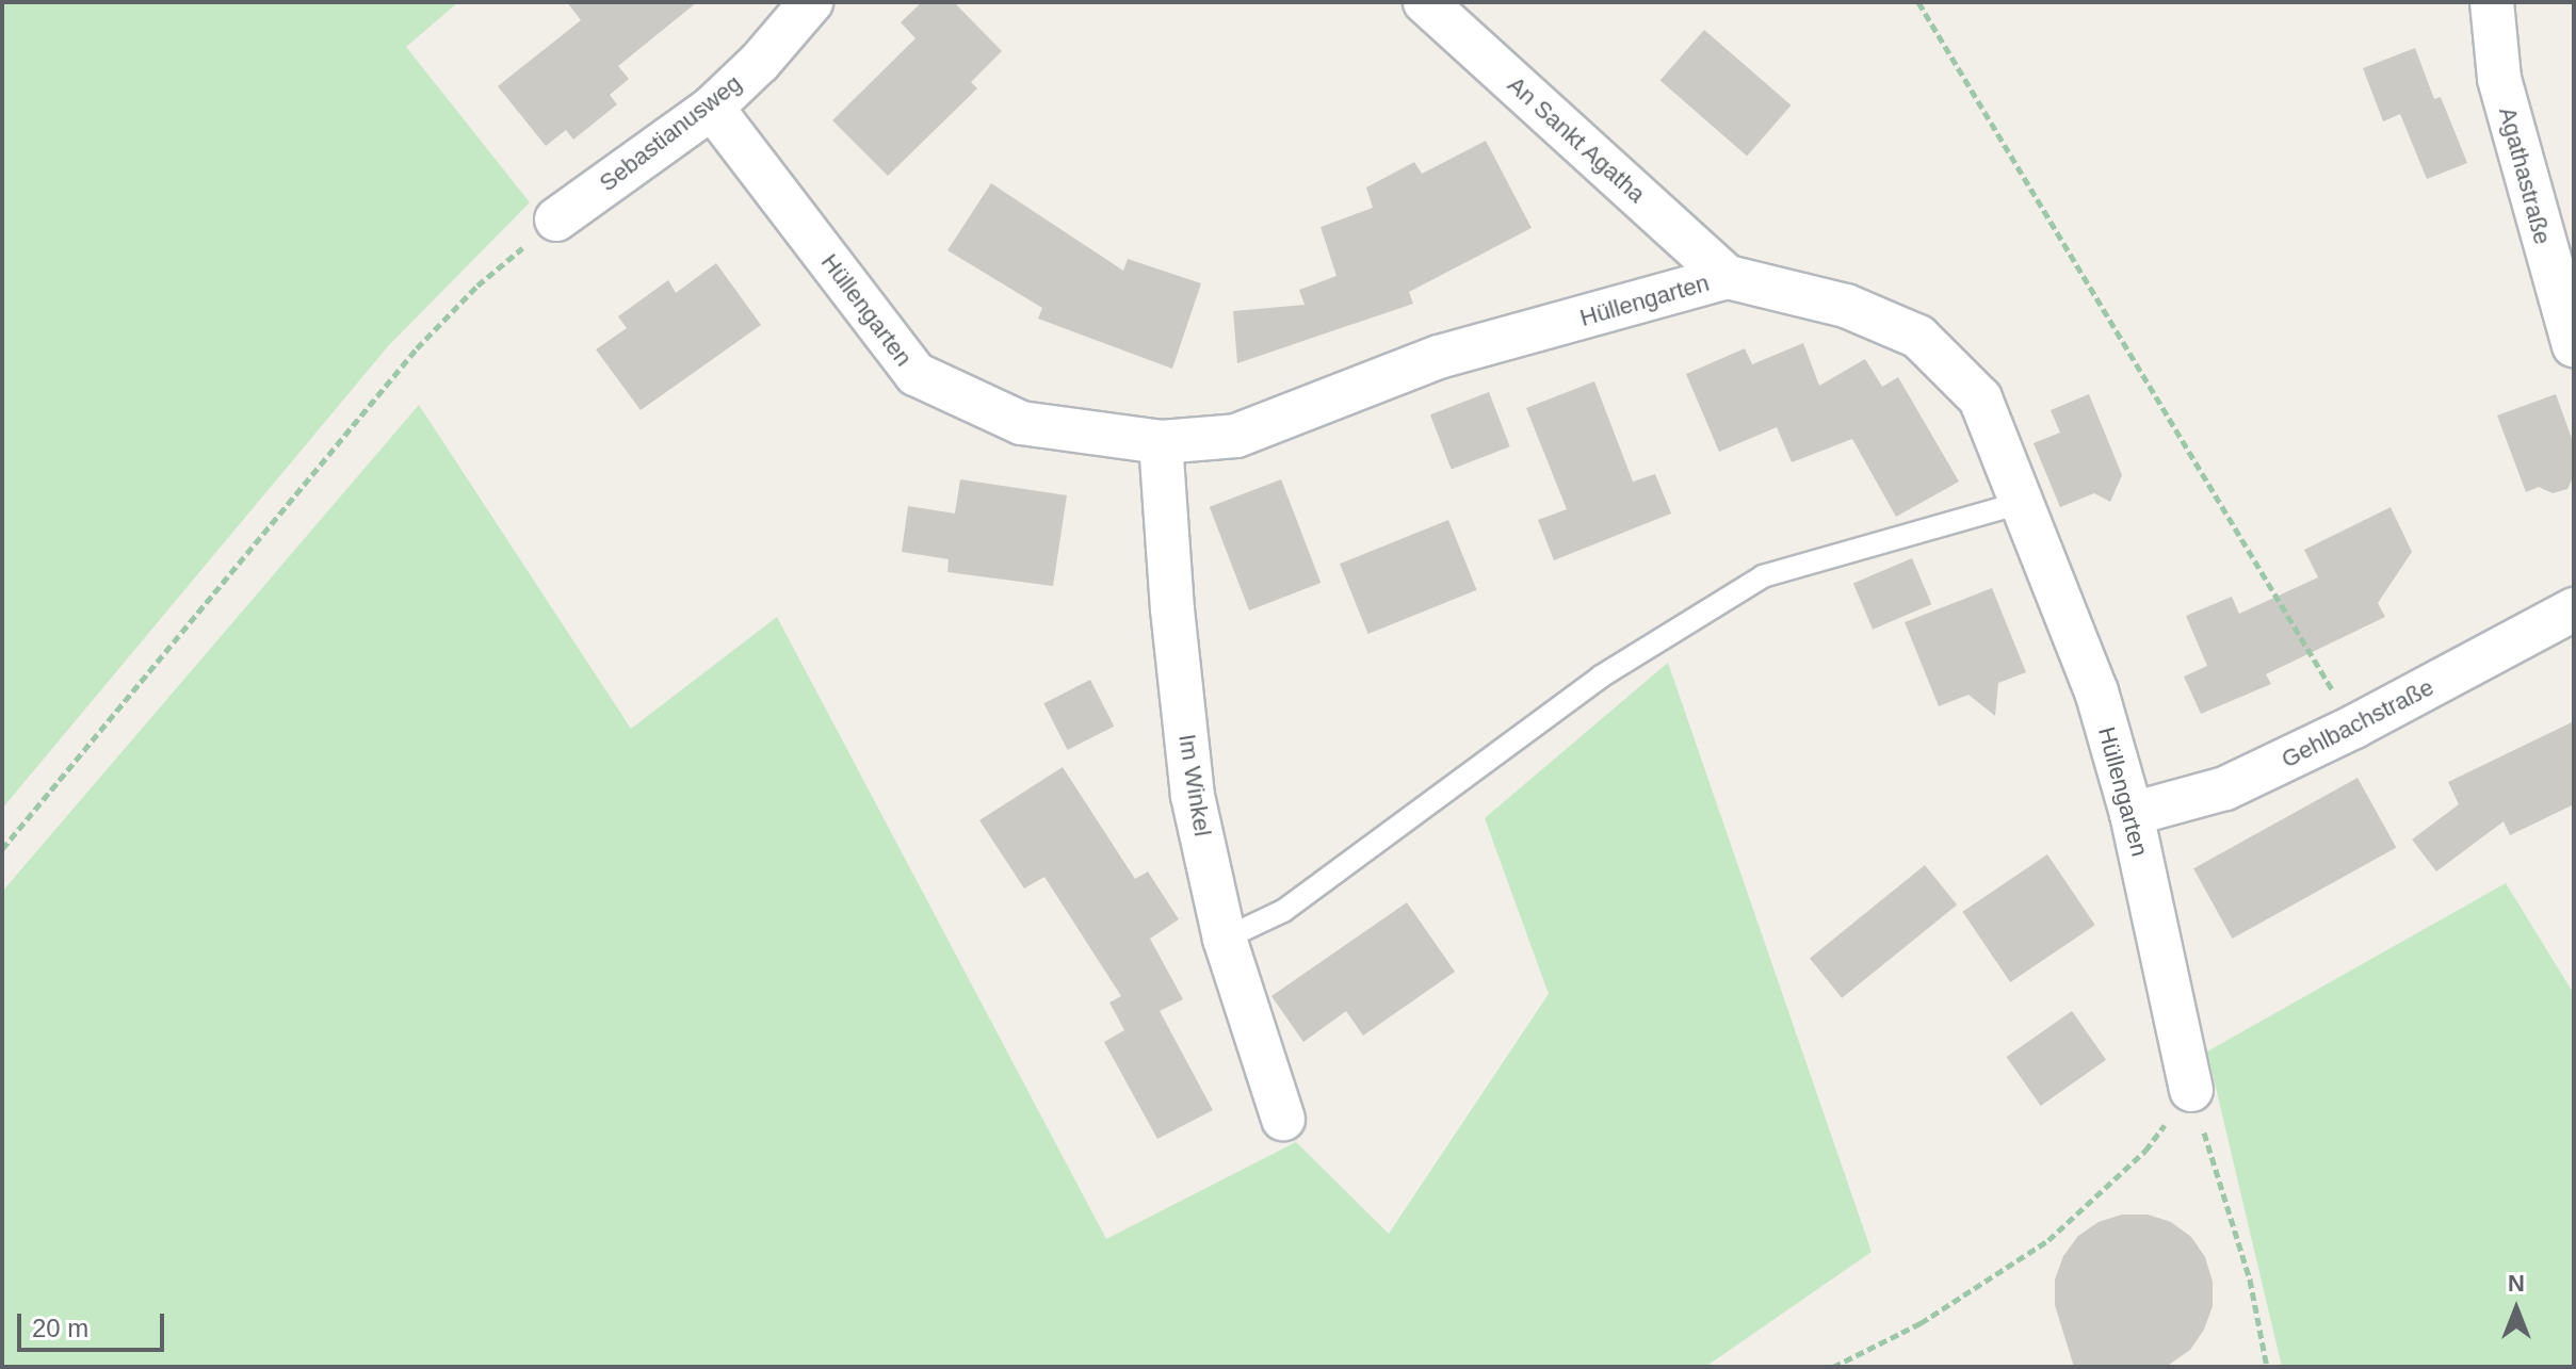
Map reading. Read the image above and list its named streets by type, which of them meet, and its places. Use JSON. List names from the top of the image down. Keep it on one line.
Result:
{"streets":{"street":["Sebastianusweg","An Sankt Agatha","Agathastraße","Hüllengarten","Gehlbachstraße","Im Winkel"]},"crossings":[["Sebastianusweg","Hüllengarten"],["An Sankt Agatha","Hüllengarten"],["Hüllengarten","Gehlbachstraße"],["Hüllengarten","Im Winkel"]],"scale_bar":"20 m","north":"top"}
